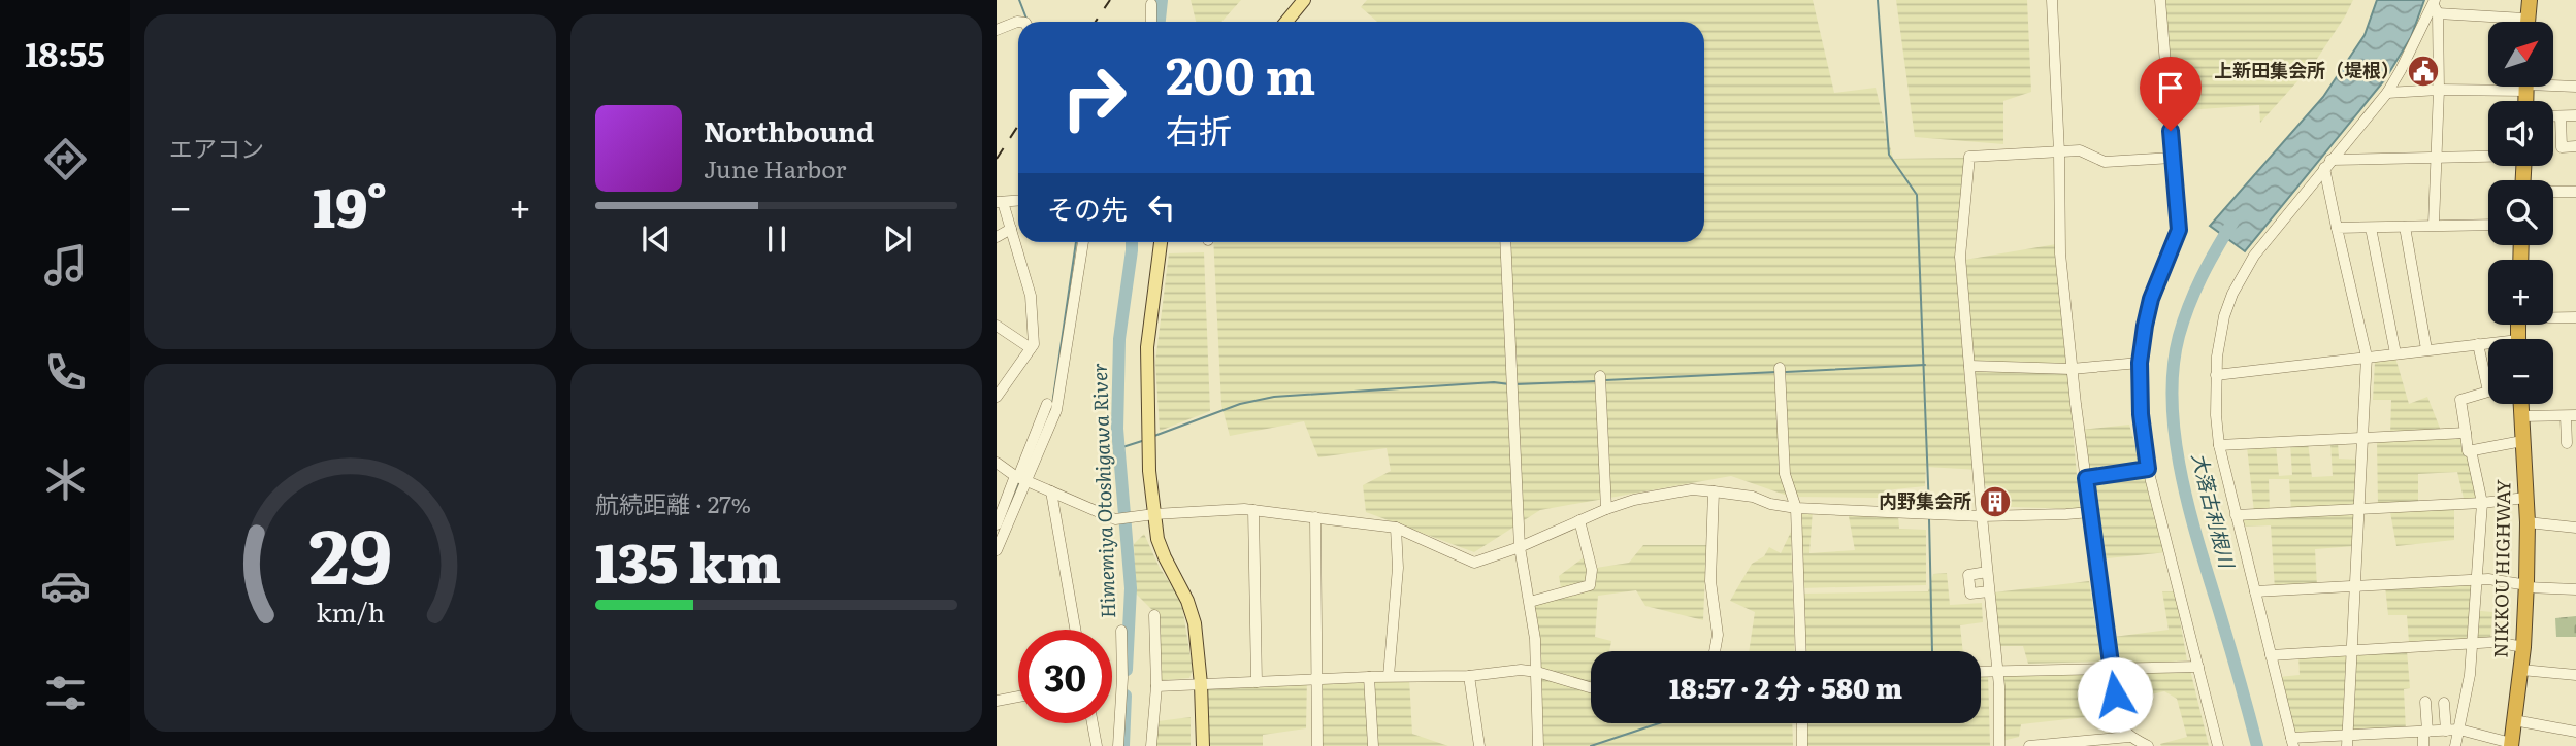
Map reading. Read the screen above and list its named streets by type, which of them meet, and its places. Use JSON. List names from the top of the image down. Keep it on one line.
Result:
{"streets":{"highway":["NIKKOU HIGHWAY"]},"water":["Himemiya Otoshigawa River","大落古利根川"],"places":{"public building":["上新田集会所（堤根）"],"building":["内野集会所"]},"north":"top right","page":{"tabs":"18:55","tile":["エアコン",["航続距離 · 27%","135 km"]],"map_buttons":["+","−"],"turn":["200 m","右折"],"song":["Northbound","June Harbor"],"then":"その先","heat":["−","19°","+"],"limit":"30","trip":"18:57 · 2 分 · 580 m","gauge":["29","km/h"]}}
